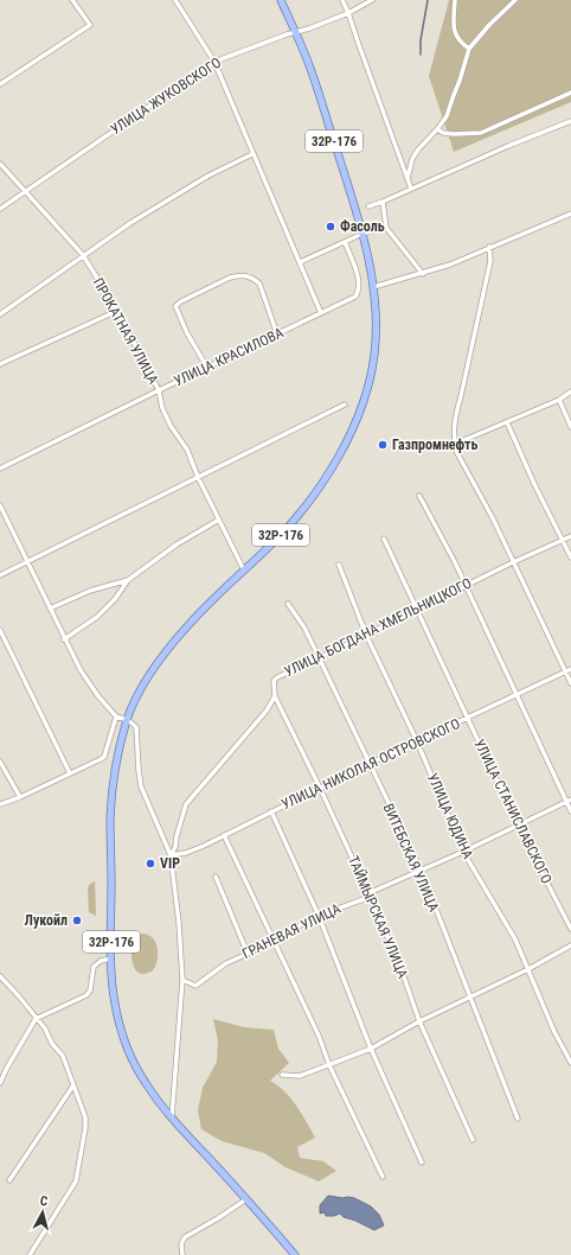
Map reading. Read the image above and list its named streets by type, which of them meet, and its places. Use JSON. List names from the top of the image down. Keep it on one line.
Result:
{"streets":{"main road":["32Р-176"],"street":["УЛИЦА ЖУКОВСКОГО","ПРОКАТНАЯ УЛИЦА","УЛИЦА КРАСИЛОВА","УЛИЦА БОГДАНА ХМЕЛЬНИЦКОГО","УЛИЦА НИКОЛАЯ ОСТРОВСКОГО","УЛИЦА СТАНИСЛАВСКОГО","УЛИЦА ЮДИНА","ВИТЕБСКАЯ УЛИЦА","ТАЙМЫРСКАЯ УЛИЦА","ГРАНЕВАЯ УЛИЦА"]},"crossings":[["УЛИЦА ЖУКОВСКОГО","32Р-176"],["УЛИЦА ЖУКОВСКОГО","ПРОКАТНАЯ УЛИЦА"],["32Р-176","ПРОКАТНАЯ УЛИЦА"],["ПРОКАТНАЯ УЛИЦА","УЛИЦА КРАСИЛОВА"],["УЛИЦА БОГДАНА ХМЕЛЬНИЦКОГО","УЛИЦА НИКОЛАЯ ОСТРОВСКОГО"],["УЛИЦА БОГДАНА ХМЕЛЬНИЦКОГО","УЛИЦА СТАНИСЛАВСКОГО"],["УЛИЦА БОГДАНА ХМЕЛЬНИЦКОГО","УЛИЦА ЮДИНА"],["УЛИЦА БОГДАНА ХМЕЛЬНИЦКОГО","ВИТЕБСКАЯ УЛИЦА"],["УЛИЦА БОГДАНА ХМЕЛЬНИЦКОГО","ТАЙМЫРСКАЯ УЛИЦА"],["УЛИЦА НИКОЛАЯ ОСТРОВСКОГО","УЛИЦА СТАНИСЛАВСКОГО"],["УЛИЦА НИКОЛАЯ ОСТРОВСКОГО","УЛИЦА ЮДИНА"],["УЛИЦА НИКОЛАЯ ОСТРОВСКОГО","ВИТЕБСКАЯ УЛИЦА"],["УЛИЦА НИКОЛАЯ ОСТРОВСКОГО","ТАЙМЫРСКАЯ УЛИЦА"],["УЛИЦА СТАНИСЛАВСКОГО","ГРАНЕВАЯ УЛИЦА"],["УЛИЦА ЮДИНА","ГРАНЕВАЯ УЛИЦА"],["ВИТЕБСКАЯ УЛИЦА","ГРАНЕВАЯ УЛИЦА"],["ТАЙМЫРСКАЯ УЛИЦА","ГРАНЕВАЯ УЛИЦА"]],"places":["Фасоль","Газпромнефть","VIP","Лукойл"],"north":"top"}
